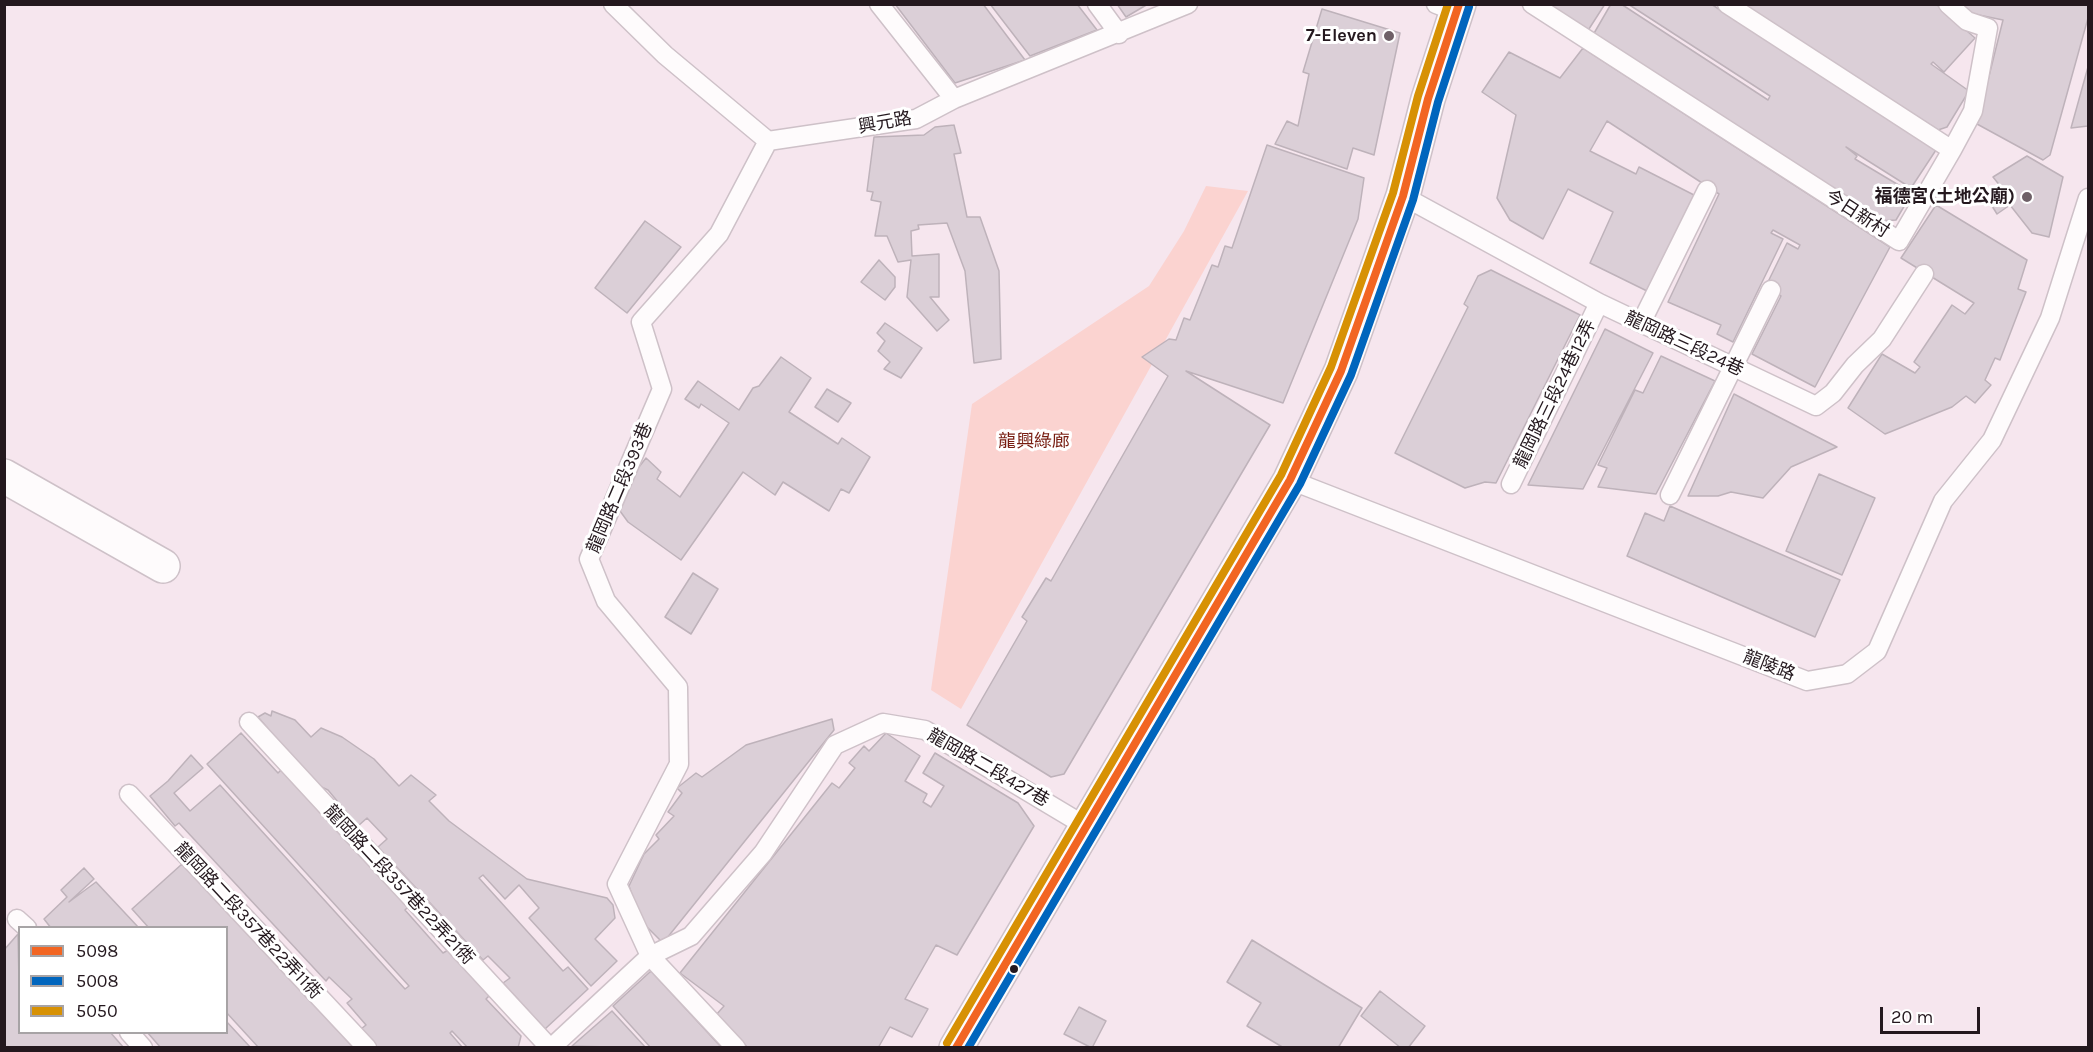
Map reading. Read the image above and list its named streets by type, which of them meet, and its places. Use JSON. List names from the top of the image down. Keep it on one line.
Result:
{"streets":{"lane":["興元路","今日新村","龍岡路三段24巷","龍岡路三段24巷12弄","龍岡路二段393巷","龍陵路","龍岡路二段427巷","龍岡路二段357巷22弄21衖","龍岡路二段357巷22弄11衖"]},"crossings":[["興元路","龍岡路二段393巷"],["龍岡路三段24巷","龍岡路三段24巷12弄"],["龍岡路二段393巷","龍岡路二段427巷"]],"parks":["龍興綠廊"],"places":["7-Eleven","福德宮(土地公廟)"],"lines":["transit line 5098","transit line 5050","transit line 5008"],"legend":["5098","5008","5050"],"scale_bar":"20 m"}
